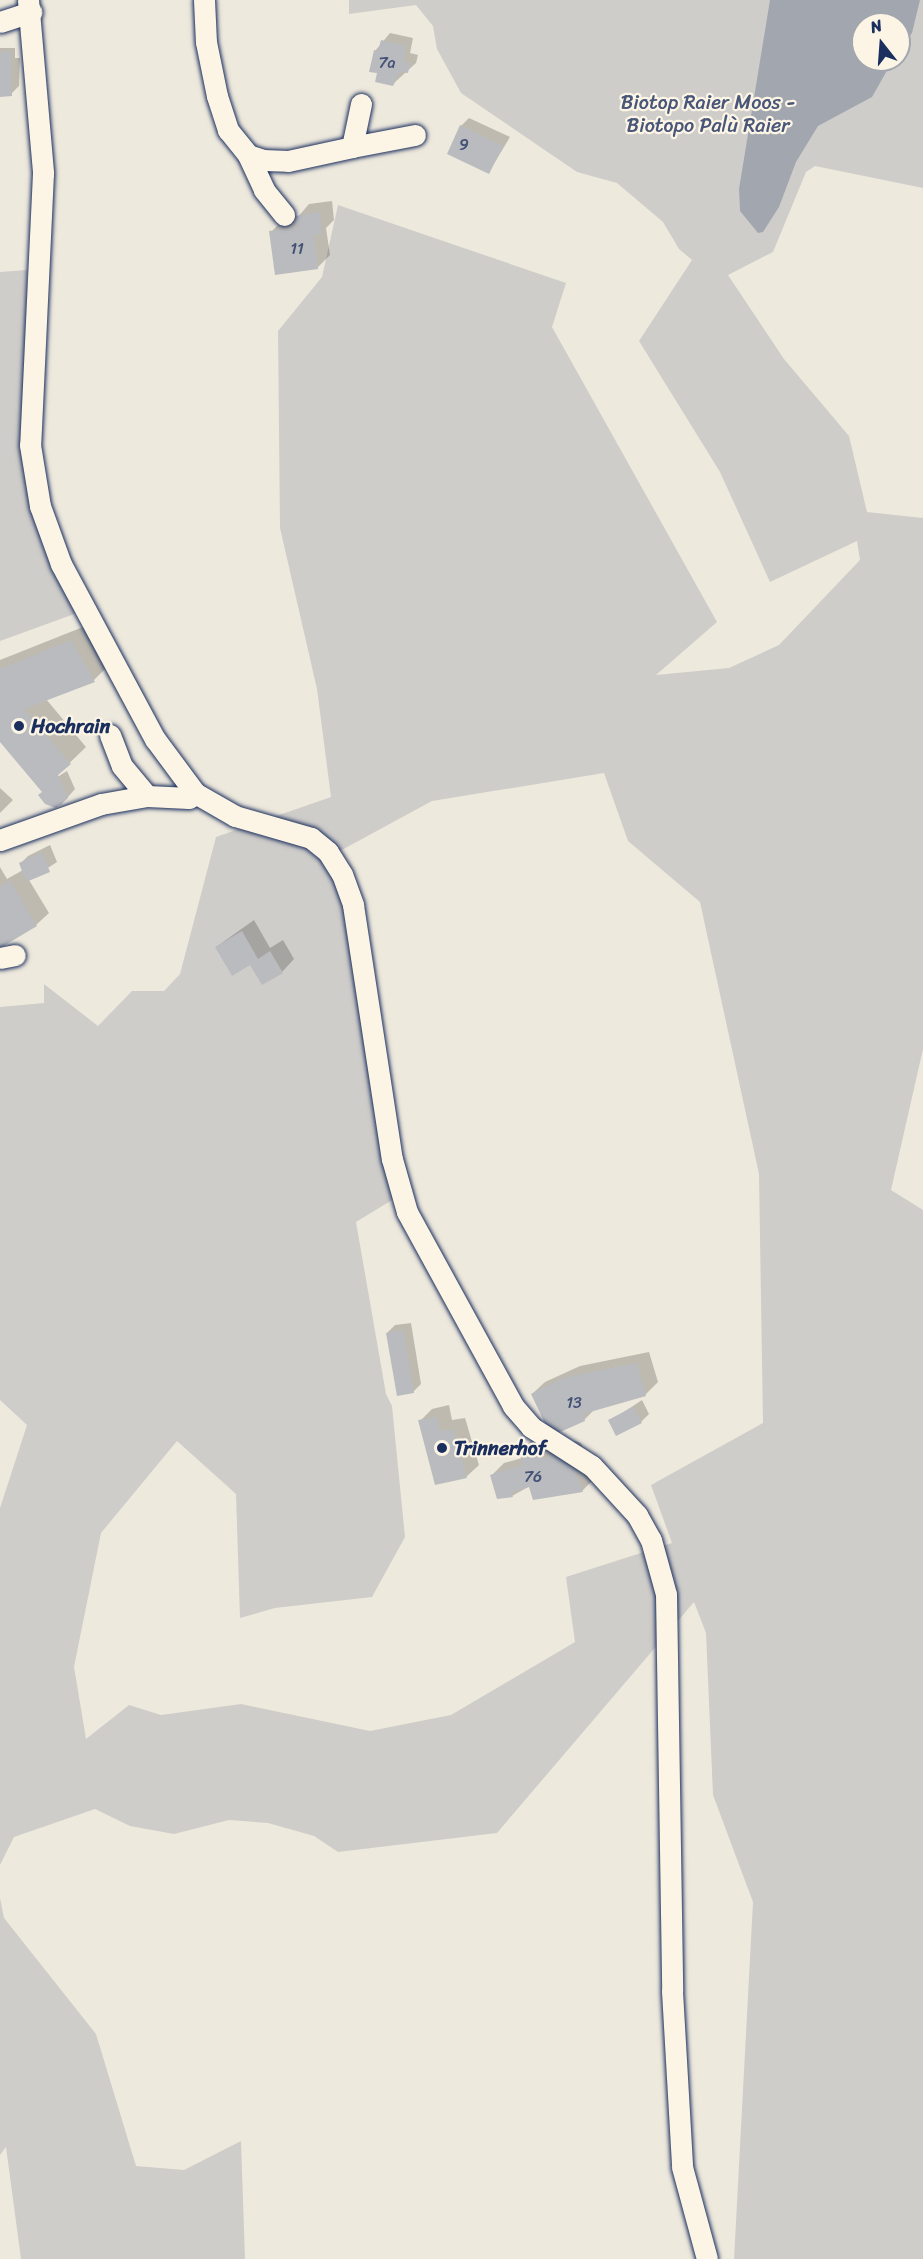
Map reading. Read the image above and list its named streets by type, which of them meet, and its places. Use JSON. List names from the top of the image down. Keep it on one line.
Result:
{"parks":["Biotop Raier Moos - Biotopo Palù Raier"],"places":["Hochrain","Trinnerhof"],"house_numbers":["7a","9","11","13","76"],"north":"top"}
